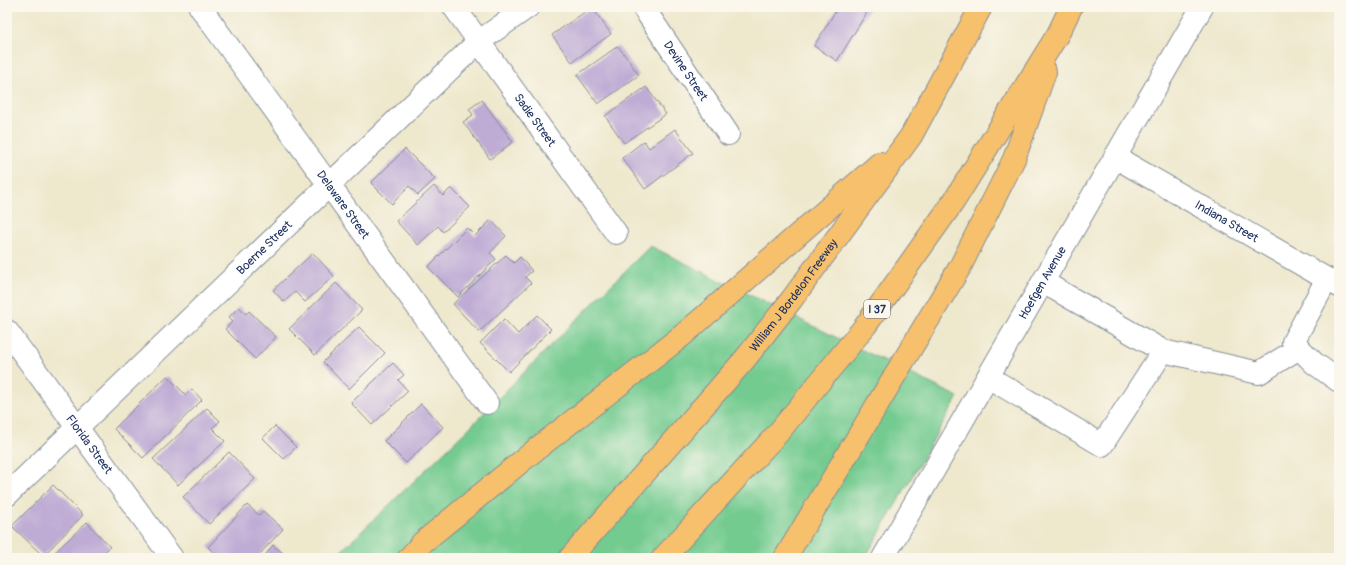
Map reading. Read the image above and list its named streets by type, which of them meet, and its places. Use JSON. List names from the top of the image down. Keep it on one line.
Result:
{"streets":{"highway":["William J Bordelon Freeway","I 37"],"street":["Devine Street","Sadie Street","Delaware Street","Indiana Street","Boerne Street","Hoefgen Avenue","Florida Street"]},"crossings":[["Sadie Street","Boerne Street"],["Delaware Street","Boerne Street"],["Indiana Street","Hoefgen Avenue"],["Boerne Street","Florida Street"]]}
